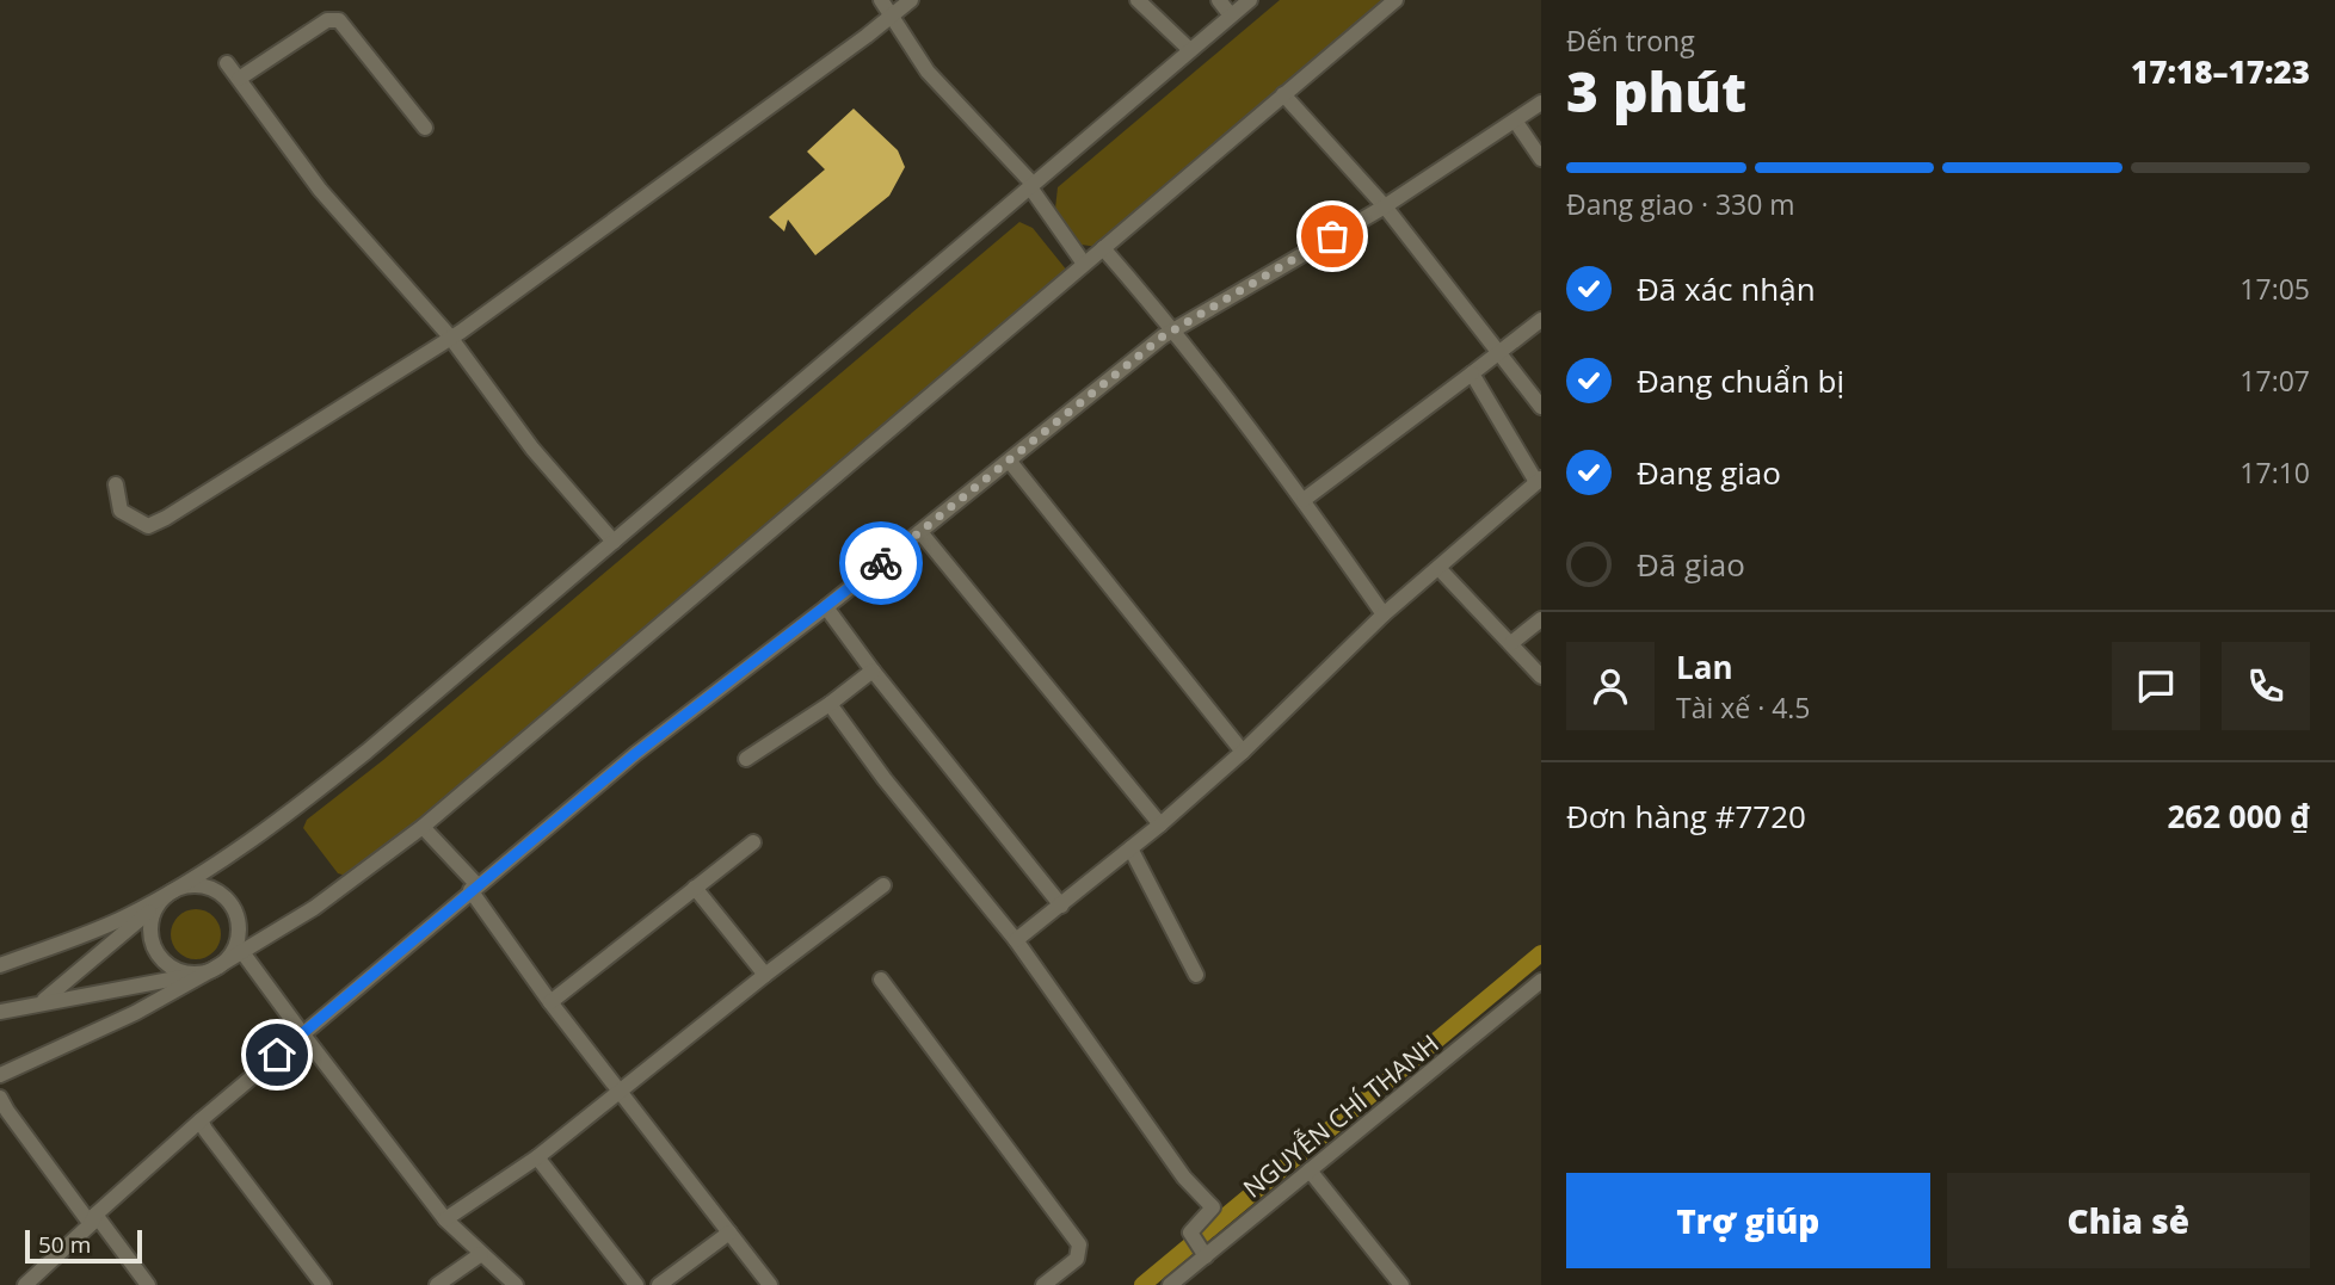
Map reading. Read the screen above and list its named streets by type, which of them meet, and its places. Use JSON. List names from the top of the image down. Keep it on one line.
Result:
{"streets":{"street":["NGUYỄN CHÍ THANH"]},"scale_bar":"50 m","page":{"heading":["3 phút","Đến trong","17:18–17:23"],"panel":["Lan","Tài xế · 4.5","Đơn hàng #7720","262 000 ₫"],"bar":"Đang giao · 330 m","list":[["Đã xác nhận","17:05"],["Đang chuẩn bị","17:07"],["Đang giao","17:10"],"Đã giao"],"buttons":["Trợ giúp","Chia sẻ"],"scale":"50 m"}}
